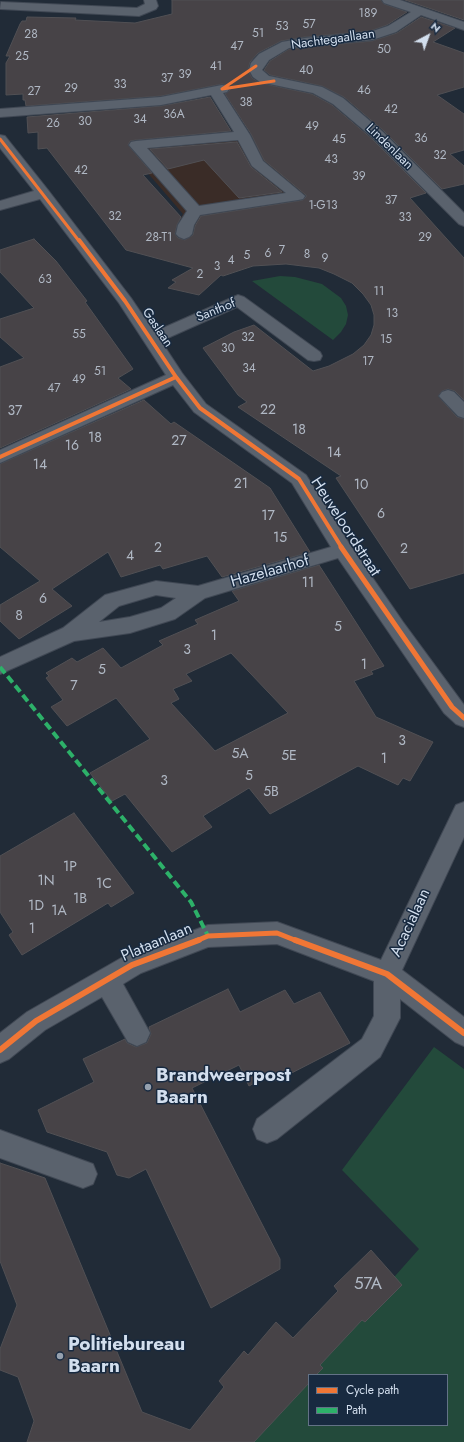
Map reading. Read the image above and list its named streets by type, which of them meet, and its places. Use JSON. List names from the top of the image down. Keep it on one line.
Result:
{"streets":{"street":["Nachtegaallaan","Lindenlaan","Santhof","Gaslaan","Heuveloordstraat","Hazelaarhof","Acacialaan","Plataanlaan"]},"crossings":[["Nachtegaallaan","Lindenlaan"],["Santhof","Gaslaan"],["Gaslaan","Heuveloordstraat"],["Heuveloordstraat","Hazelaarhof"],["Acacialaan","Plataanlaan"]],"places":["Brandweerpost Baarn","Politiebureau Baarn"],"house_numbers":["189","57","53","51","28","47","50","25","41","40","39","37","33","29","46","27","38","42","36A","34","30","26","49","36","45","32","43","42","39","37","1-G13","32","33","28-T1","29","7","6","8","5","9","4","3","2","63","11","13","55","32","15","30","17","34","51","49","47","22","37","18","18","27","16","14","14","21","10","6","17","15","2","2","4","11","6","8","5","1","3","1","5","7","3","5A","5E","1","5","3","5B","1P","1N","1C","1B","1D","1A","1","57A"],"legend":["Cycle path","Path"],"north":"top right"}
